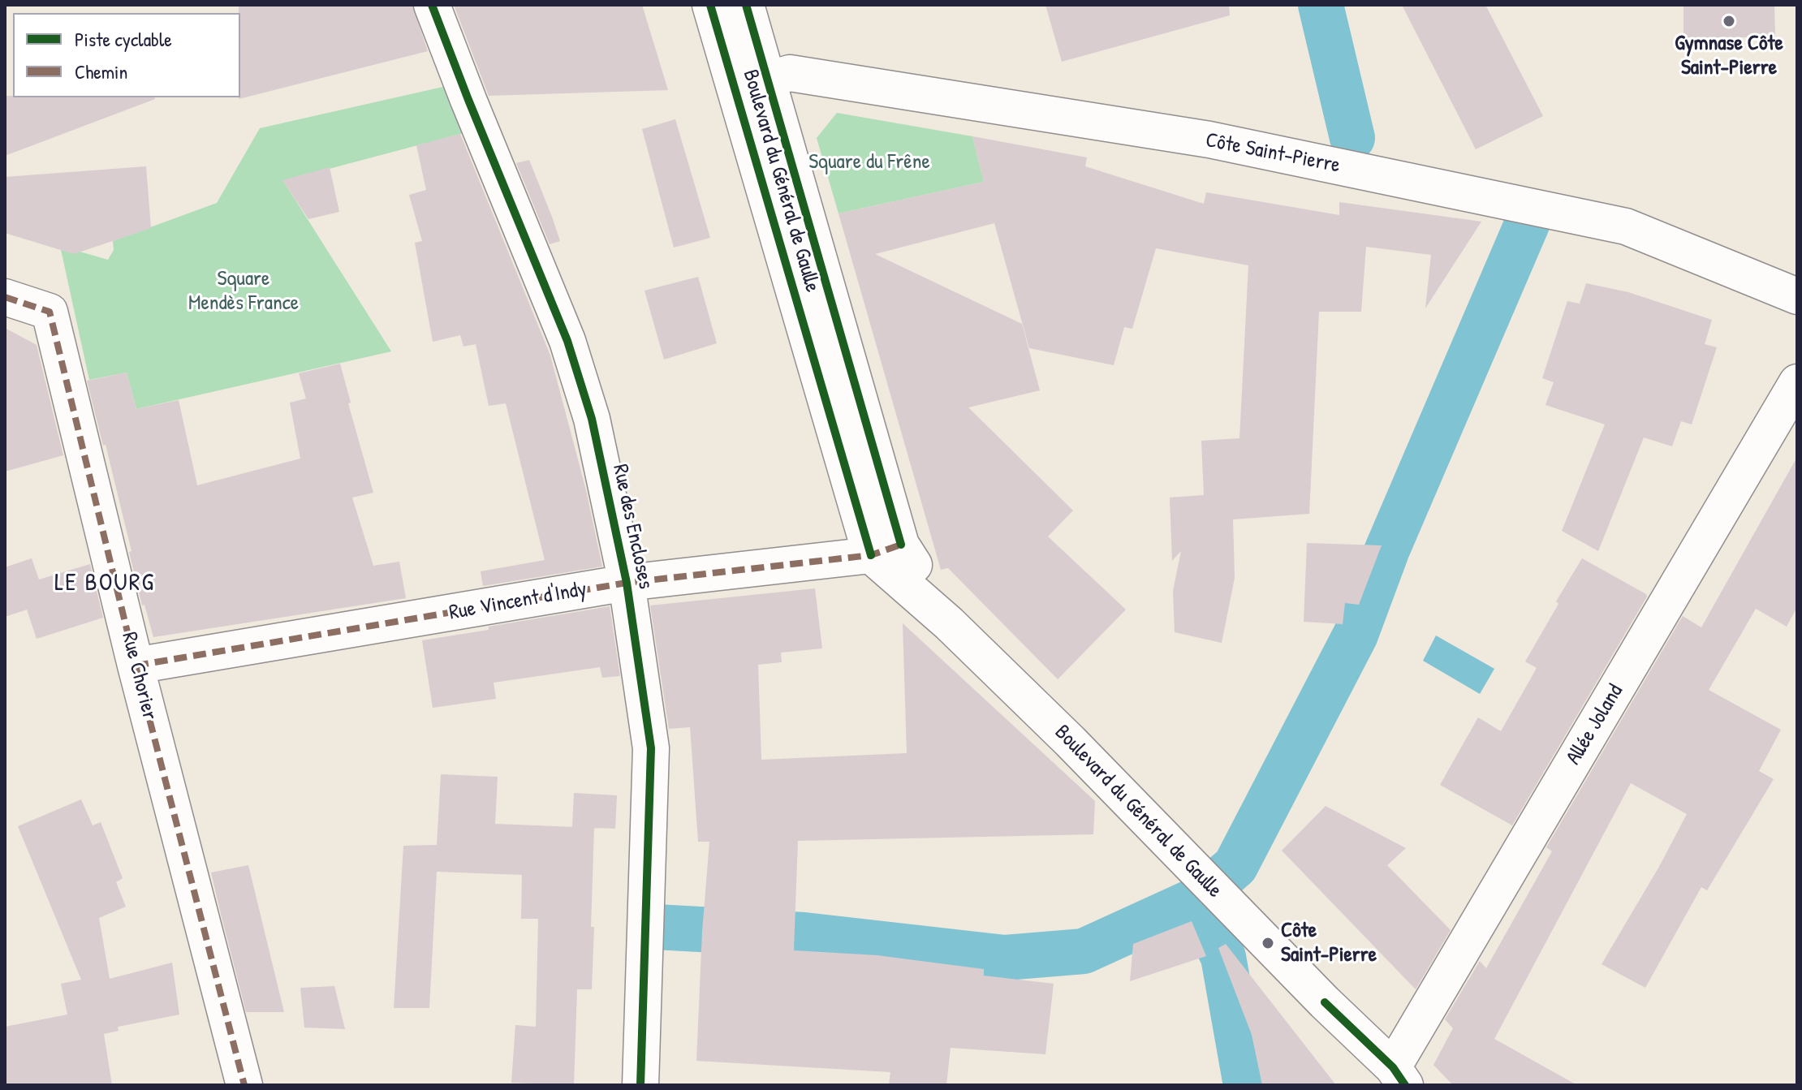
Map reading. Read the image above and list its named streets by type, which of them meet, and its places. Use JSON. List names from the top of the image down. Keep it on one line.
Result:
{"streets":{"street":["Côte Saint-Pierre","Boulevard du Général de Gaulle","Rue des Encloses","Rue Vincent d'Indy","Rue Chorier","Allée Joland"]},"crossings":[["Côte Saint-Pierre","Boulevard du Général de Gaulle"],["Boulevard du Général de Gaulle","Rue Vincent d'Indy"],["Boulevard du Général de Gaulle","Allée Joland"],["Rue des Encloses","Rue Vincent d'Indy"],["Rue Vincent d'Indy","Rue Chorier"]],"districts":["LE BOURG"],"parks":["Square du Frêne","Square Mendès France"],"places":["Gymnase Côte Saint-Pierre","Côte Saint-Pierre"],"legend":["Piste cyclable","Chemin"]}
